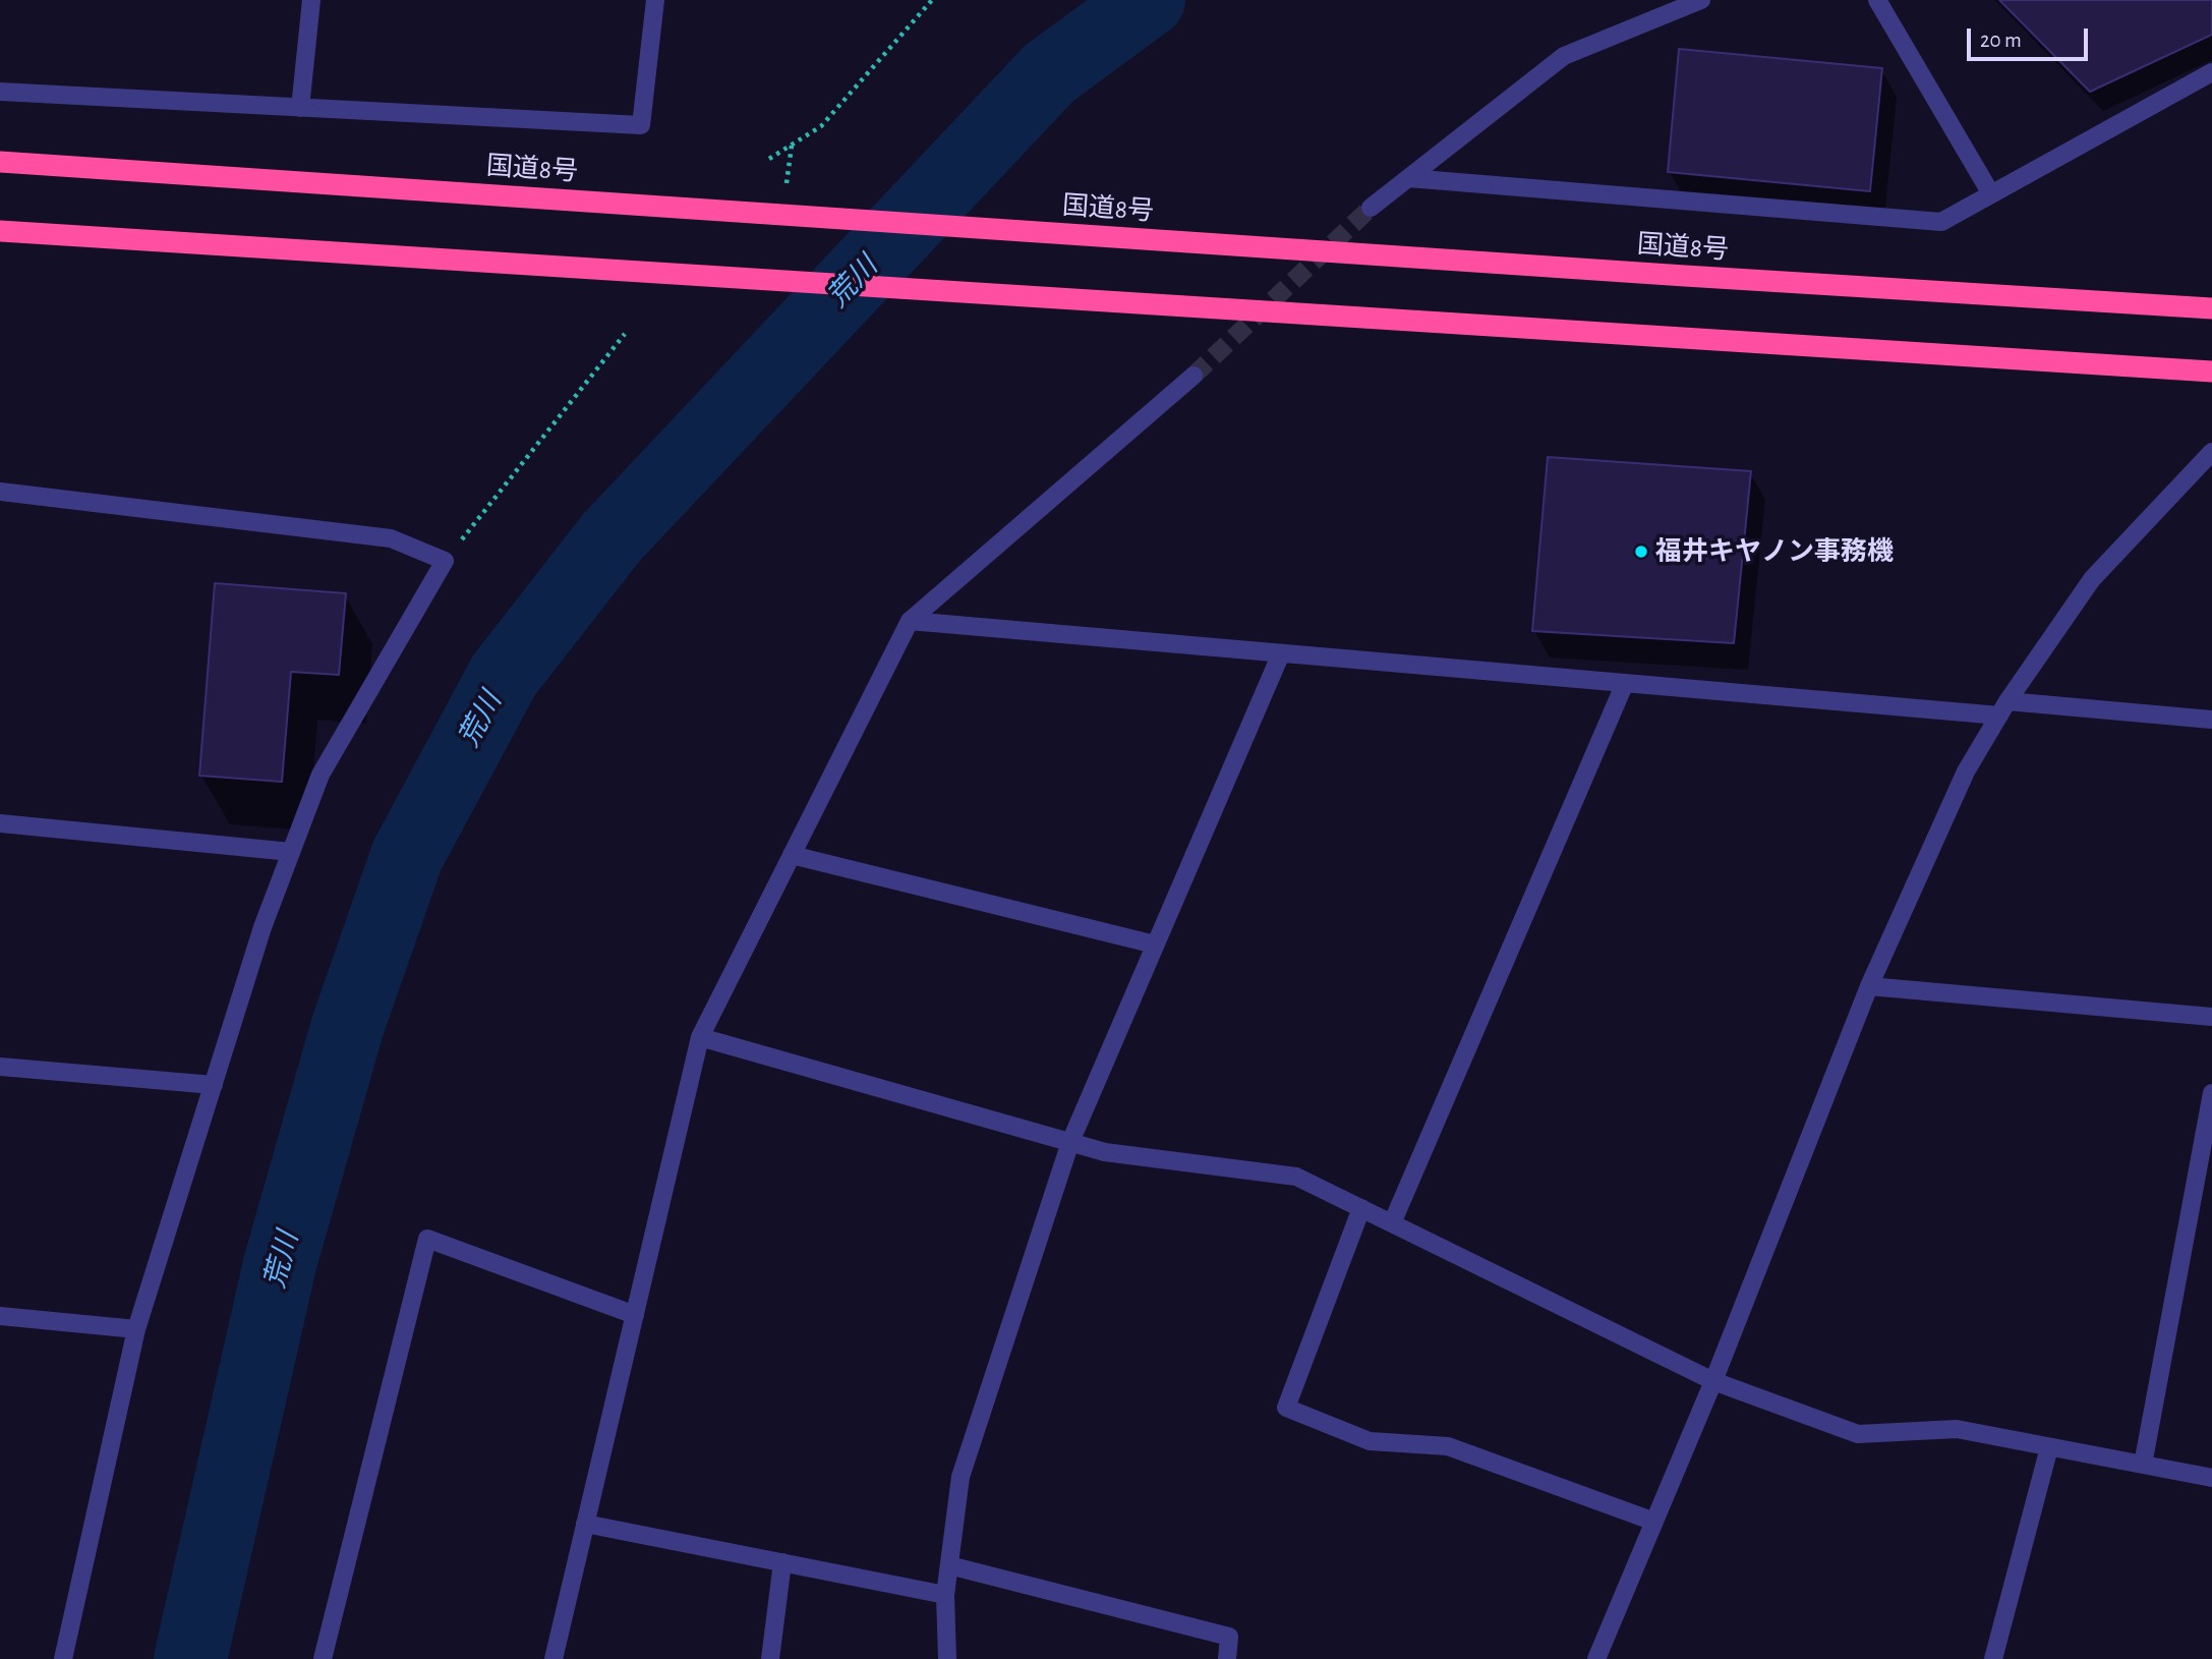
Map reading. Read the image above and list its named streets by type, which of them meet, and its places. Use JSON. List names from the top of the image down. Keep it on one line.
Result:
{"streets":{"highway":["国道8号"]},"water":["荒川"],"places":["福井キヤノン事務機"],"scale_bar":"20 m"}
